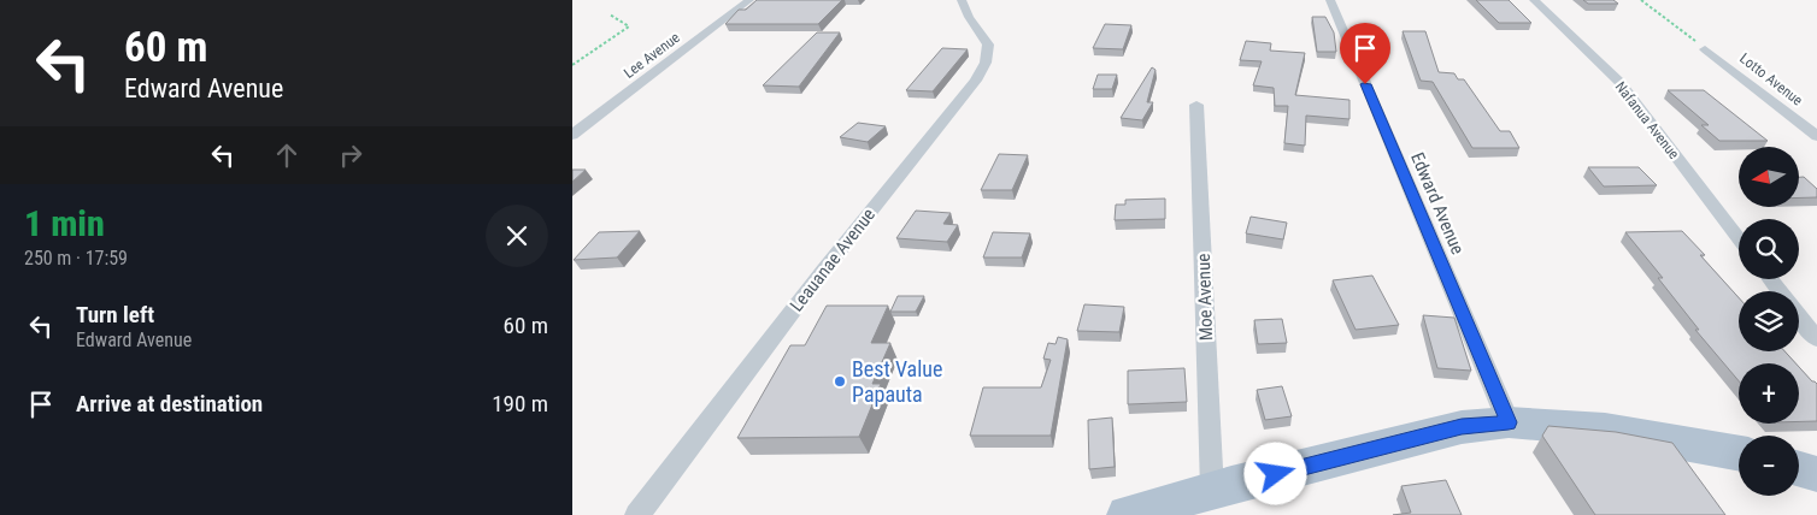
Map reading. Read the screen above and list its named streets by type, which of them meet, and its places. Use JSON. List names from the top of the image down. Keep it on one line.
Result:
{"streets":{"street":["Lee Avenue","Lotto Avenue","Nafanua Avenue","Edward Avenue","Leauanae Avenue","Moe Avenue"]},"places":["Best Value Papauta"],"north":"left","page":{"turn":["60 m","Edward Avenue"],"map_buttons":["+","−"],"heading":["1 min","250 m · 17:59"],"list":[{"name":"Turn left","note":"Edward Avenue","value":"60 m"},{"name":"Arrive at destination","value":"190 m"}]}}
